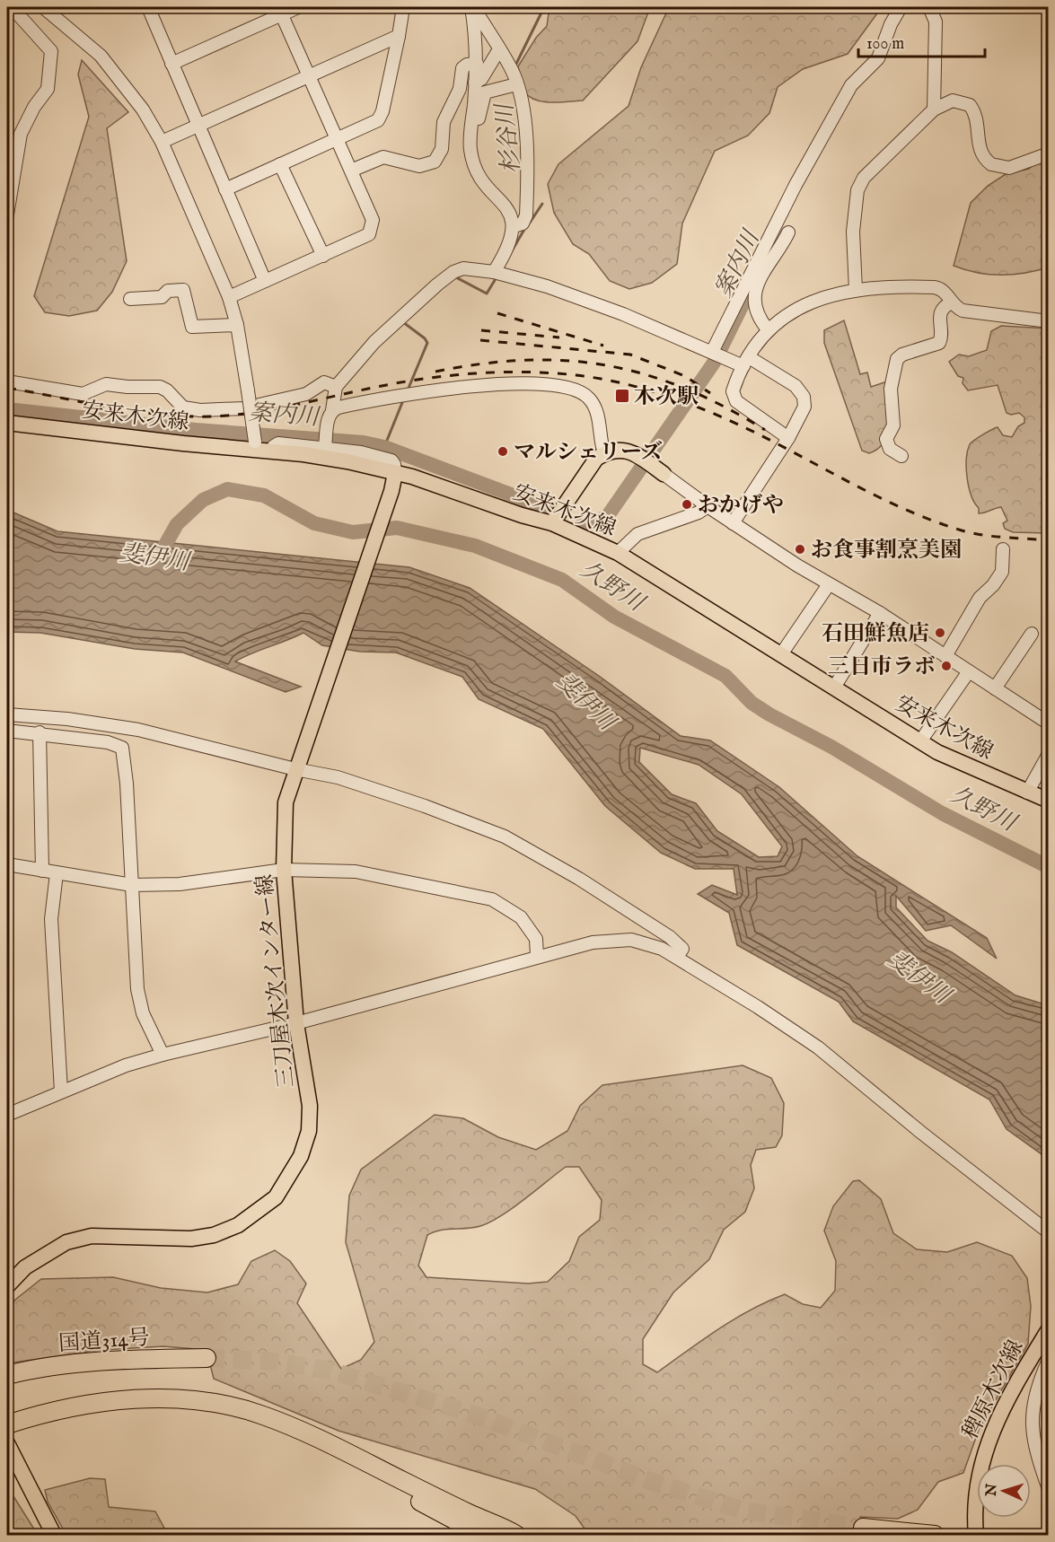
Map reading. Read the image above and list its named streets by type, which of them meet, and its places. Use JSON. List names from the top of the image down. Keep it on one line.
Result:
{"streets":{"highway":["国道314号"],"main road":["安来木次線","三刀屋木次インター線","稗原木次線"]},"crossings":[["安来木次線","三刀屋木次インター線"]],"water":["杉谷川","案内川","斐伊川","久野川"],"places":{"transit":["木次駅"],"other":["マルシェリーズ","おかげや","お食事割烹美園","石田鮮魚店","三日市ラボ"]},"scale_bar":"100 m","north":"left"}
